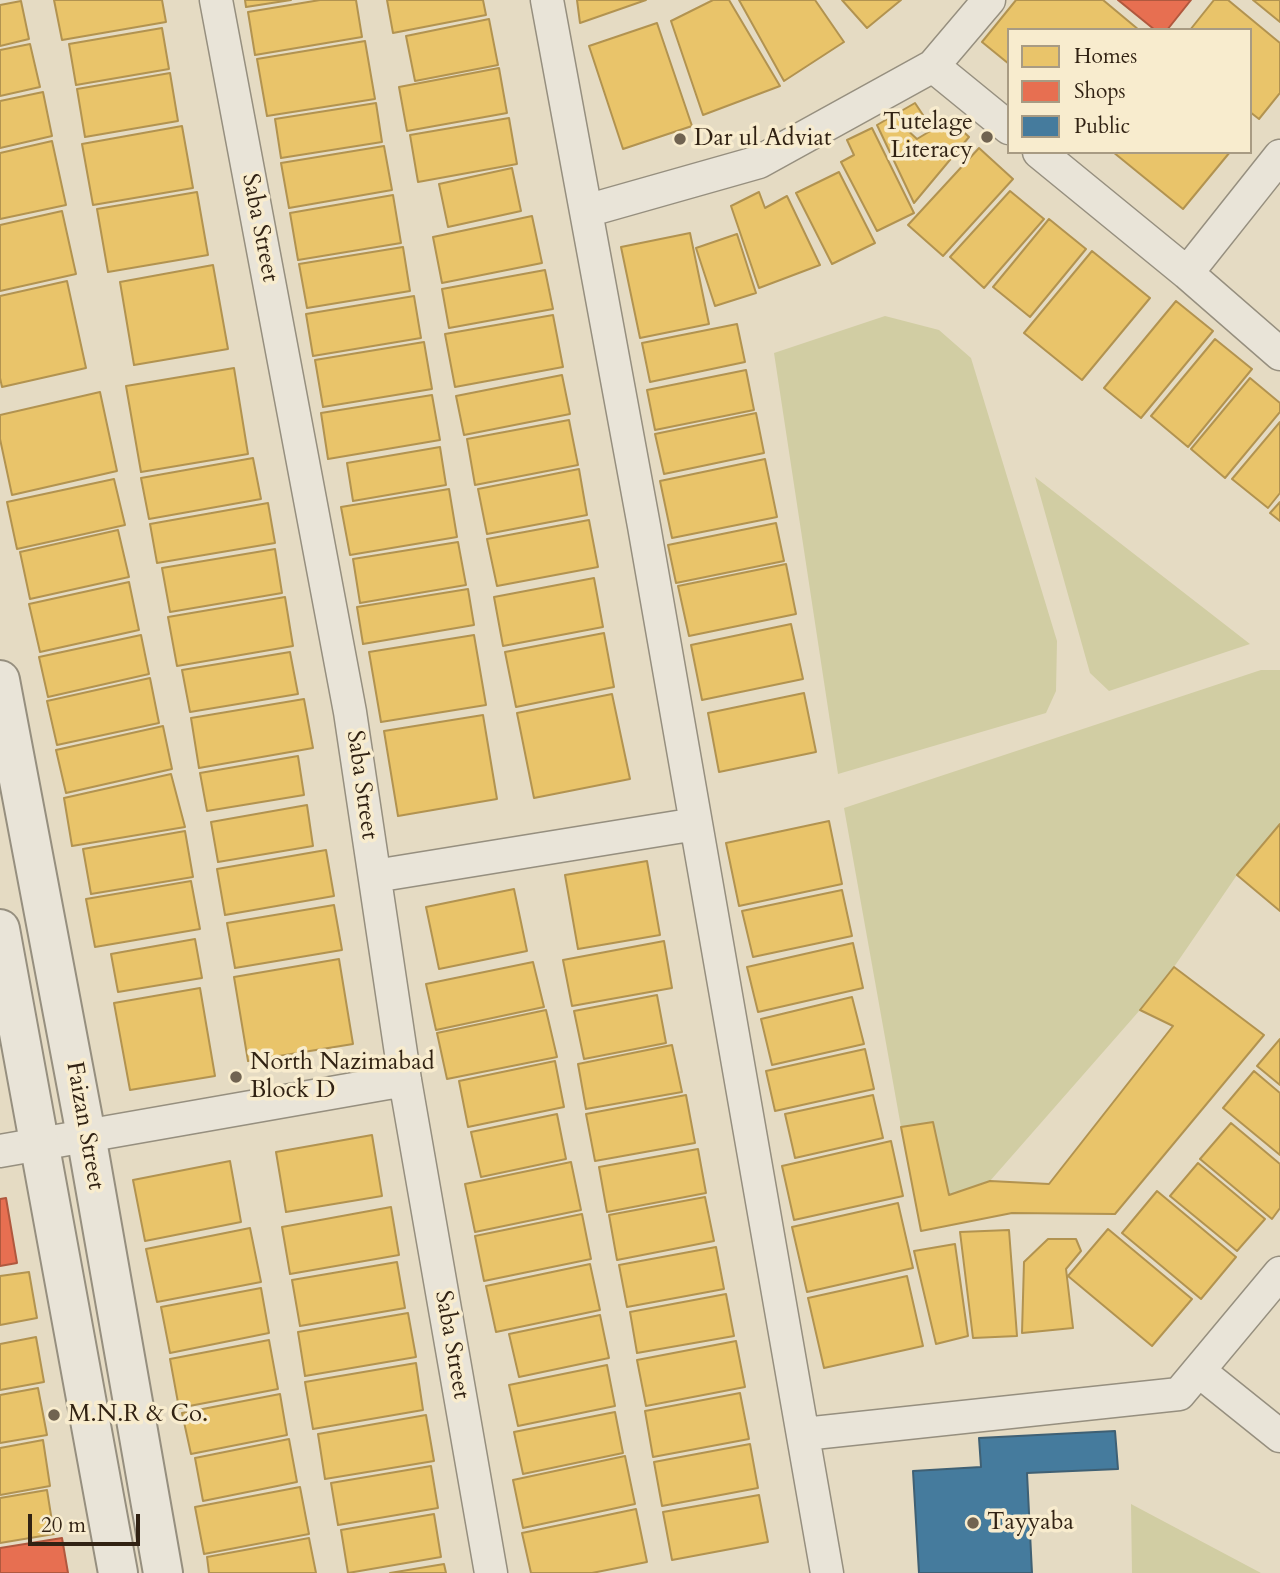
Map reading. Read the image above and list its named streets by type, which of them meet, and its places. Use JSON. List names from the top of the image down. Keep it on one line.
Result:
{"streets":{"street":["Saba Street","Faizan Street"]},"places":["Tutelage Literacy","Dar ul Adviat","North Nazimabad Block D","M.N.R & Co.","Tayyaba"],"legend":["Homes","Shops","Public"],"scale_bar":"20 m"}
